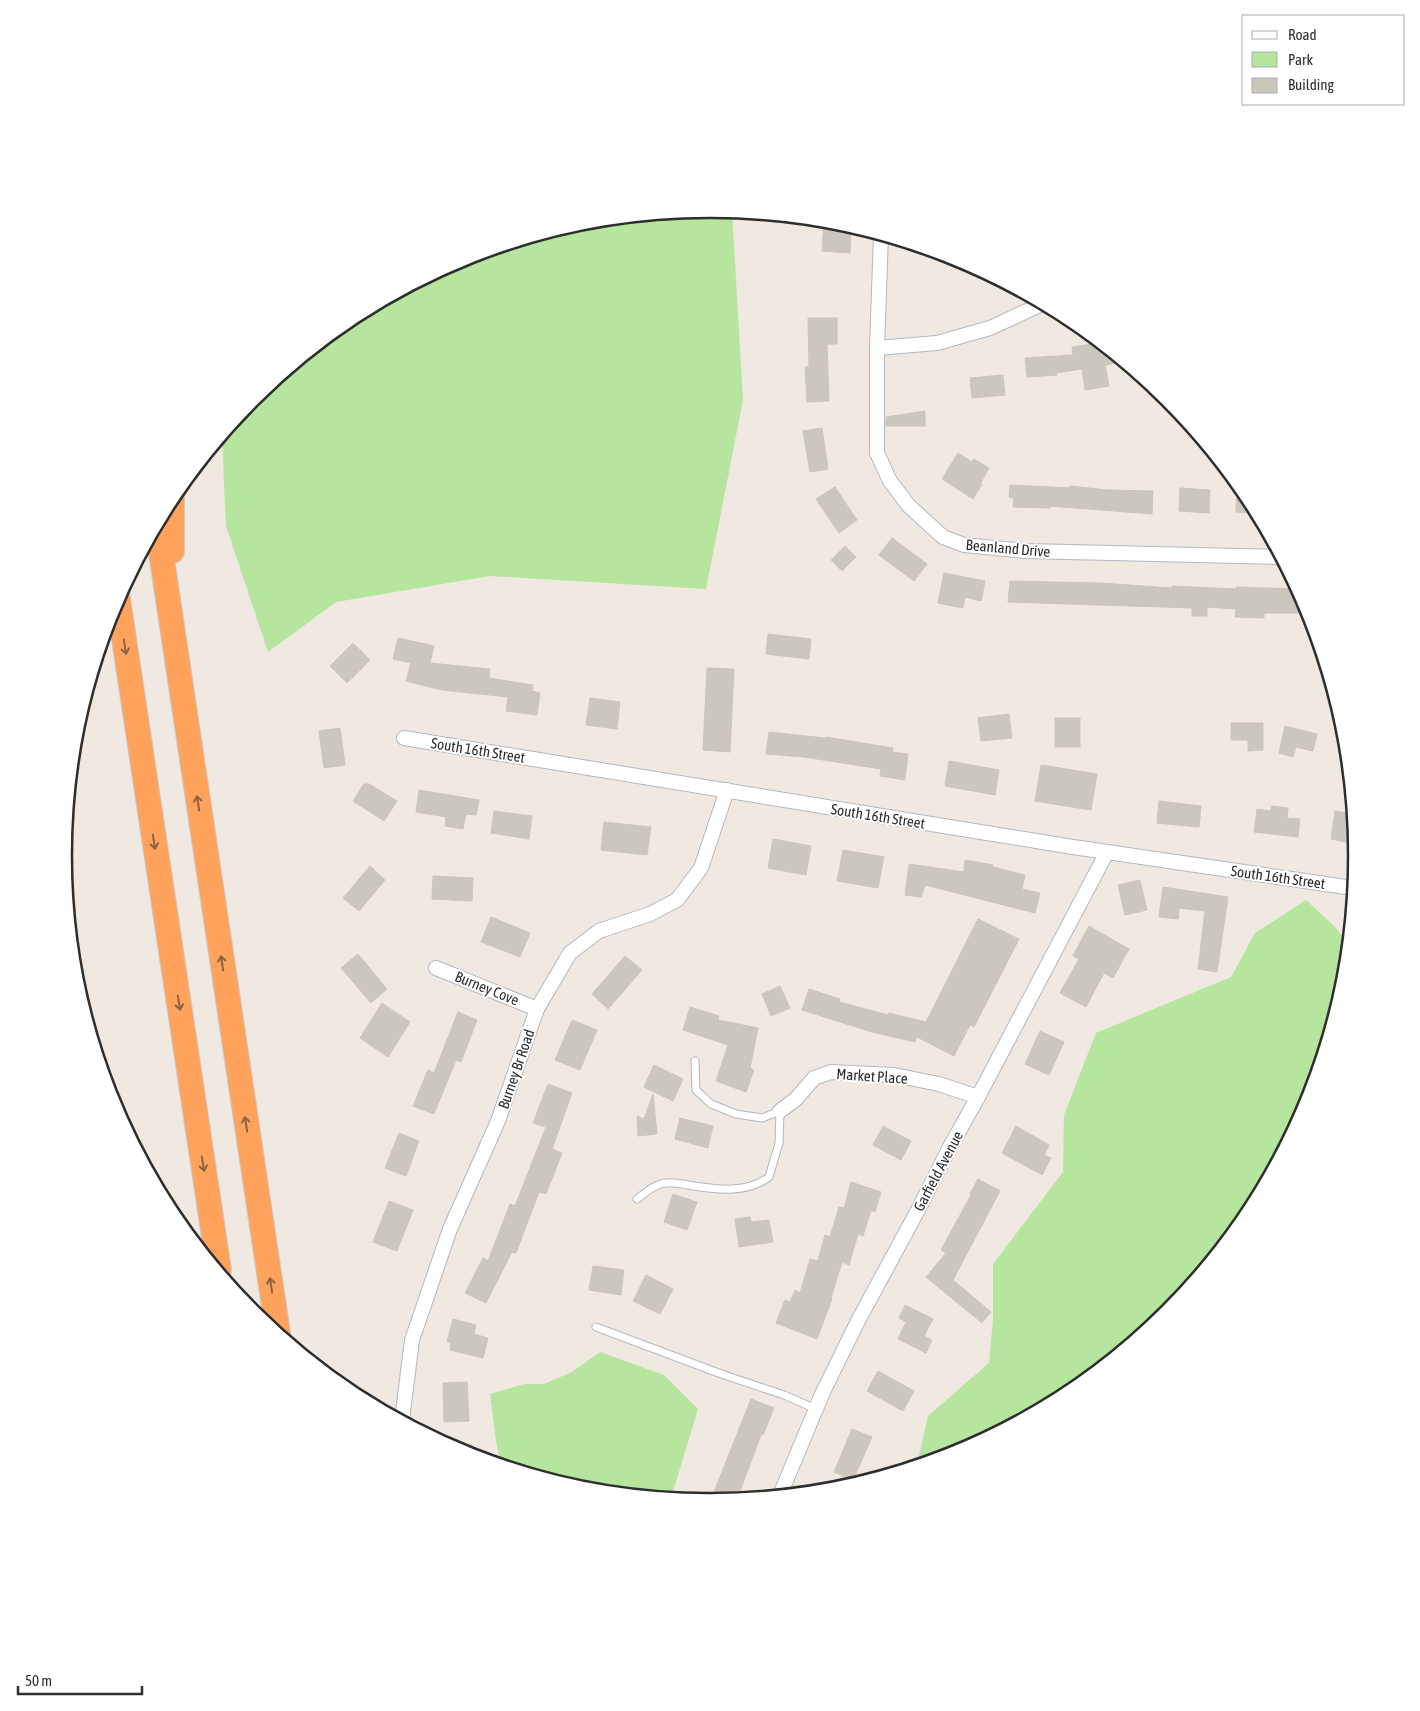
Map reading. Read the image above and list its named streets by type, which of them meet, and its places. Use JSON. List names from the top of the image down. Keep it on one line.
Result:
{"streets":{"street":["Beanland Drive","South 16th Street","Burney Cove","Burney Br Road","Market Place","Garfield Avenue"]},"crossings":[["South 16th Street","Burney Br Road"],["South 16th Street","Garfield Avenue"],["Burney Cove","Burney Br Road"],["Market Place","Garfield Avenue"]],"legend":["Road","Park","Building"],"scale_bar":"50 m"}
